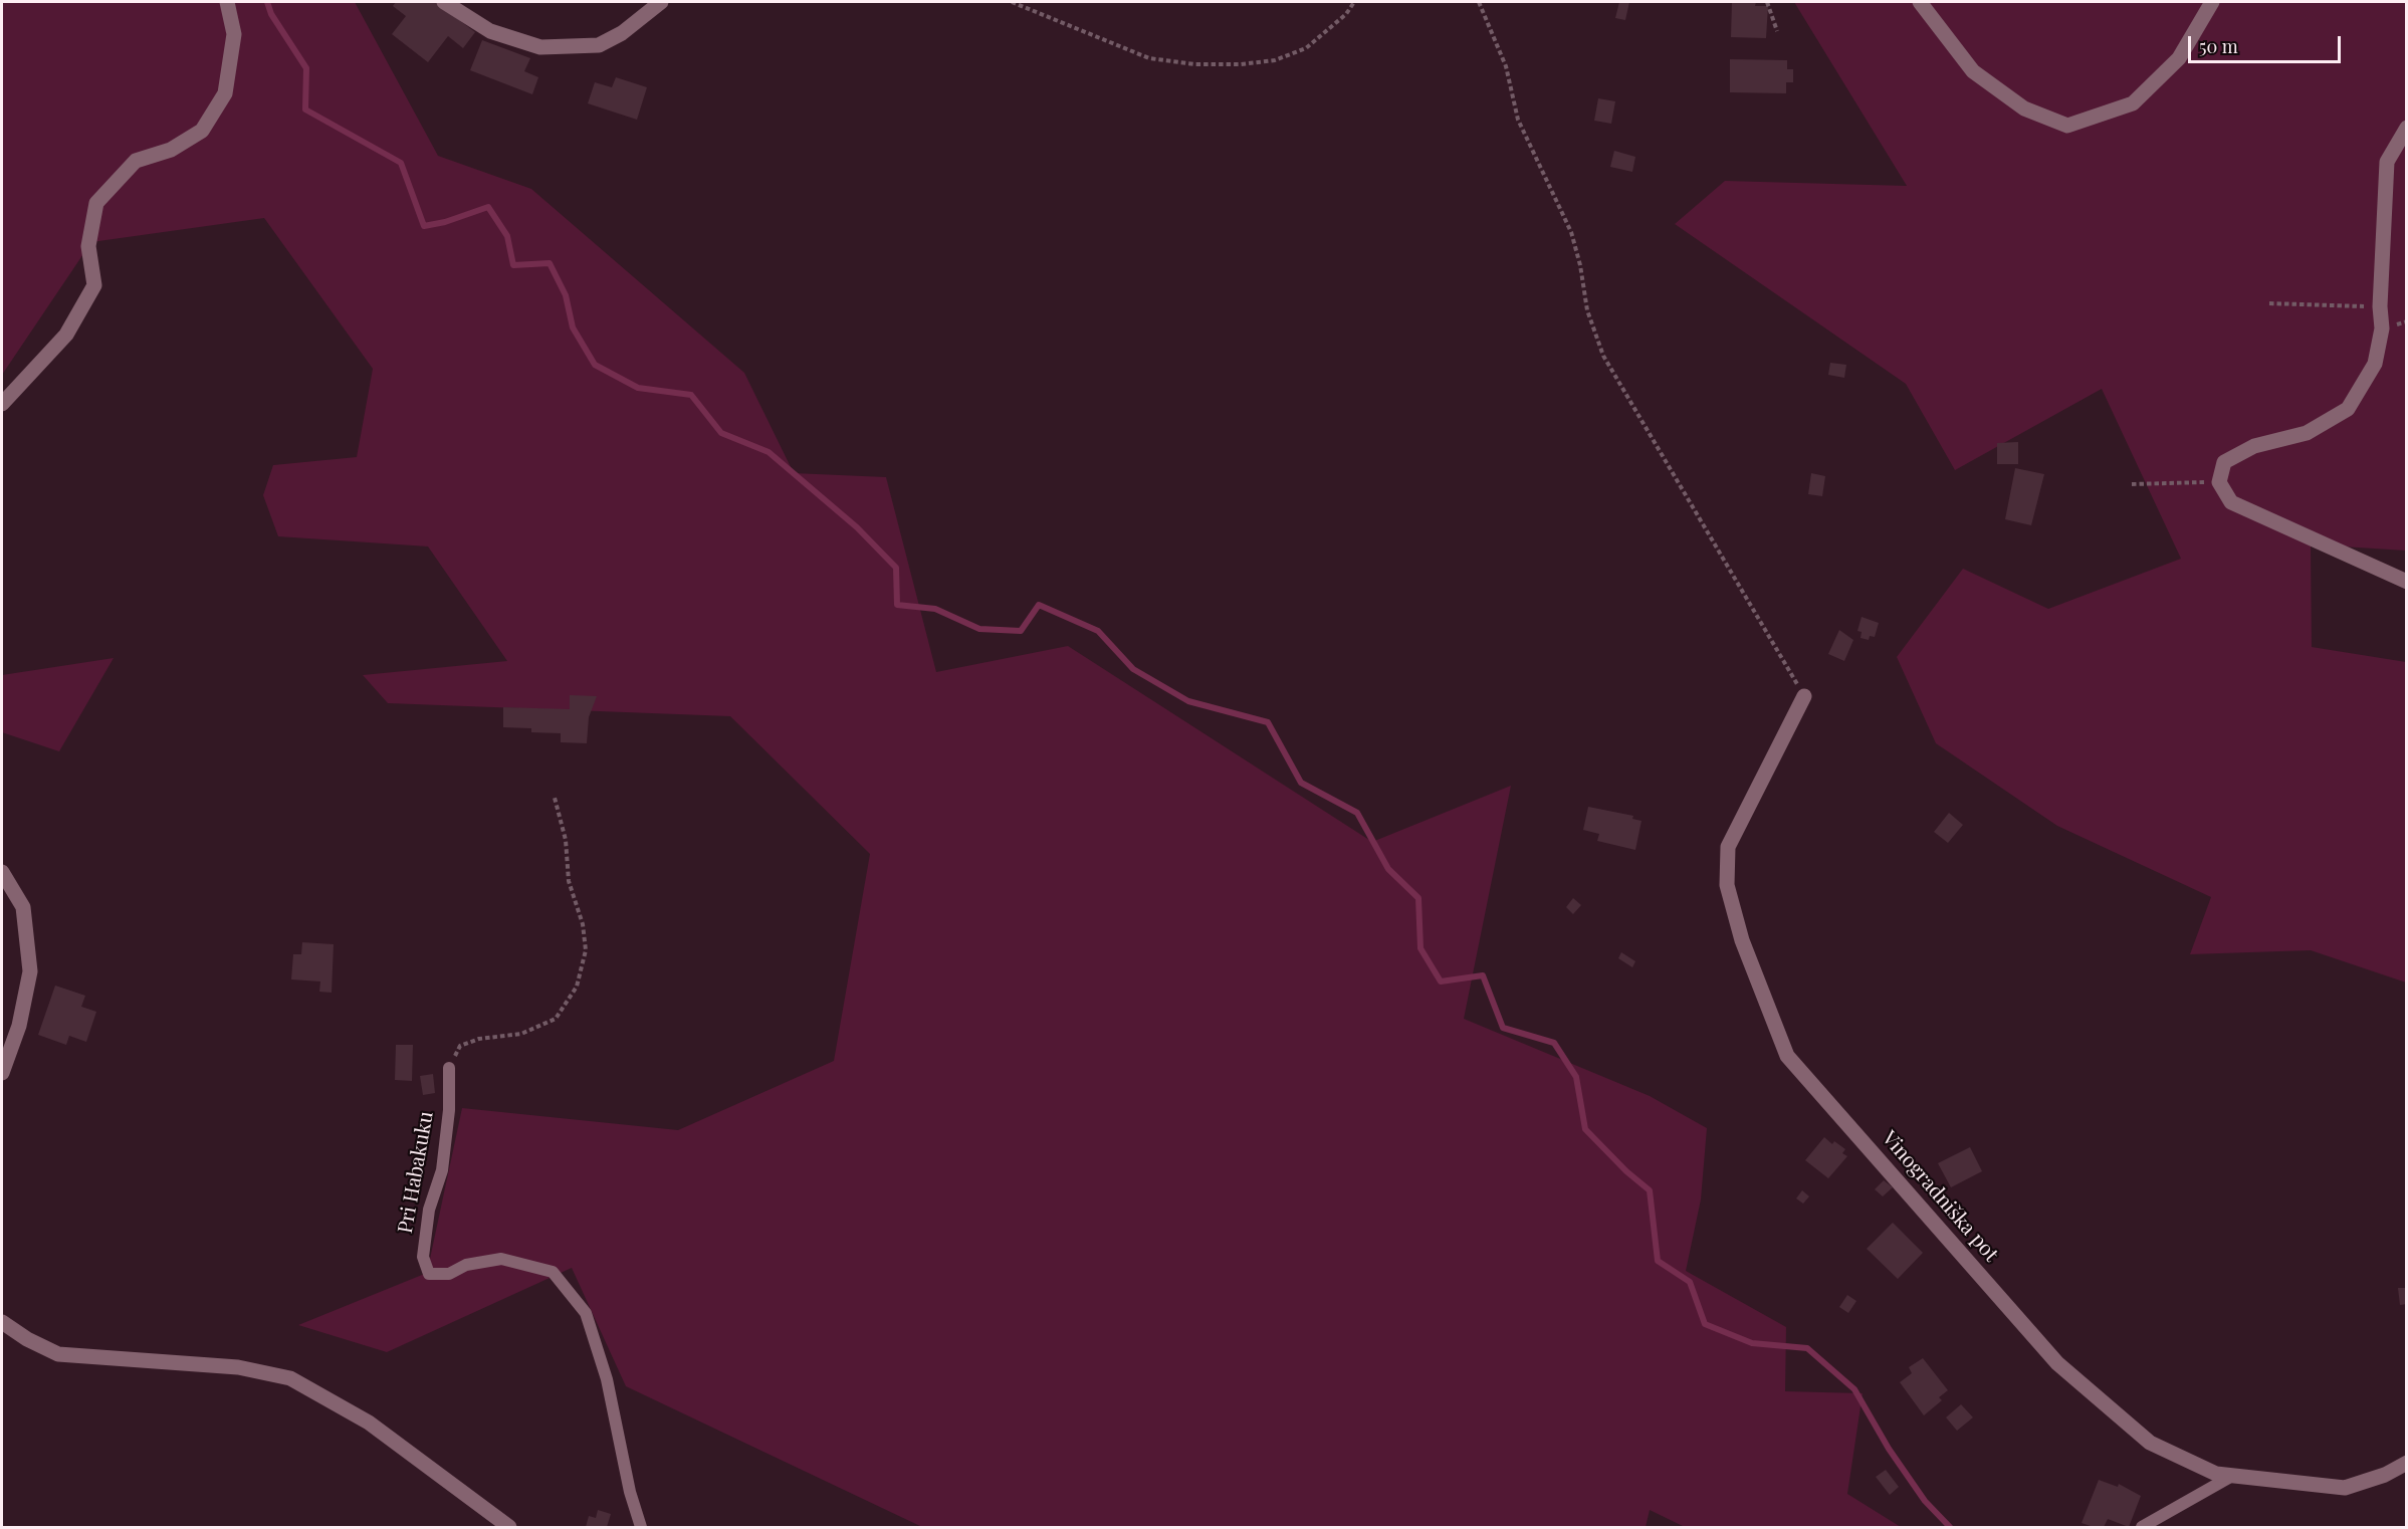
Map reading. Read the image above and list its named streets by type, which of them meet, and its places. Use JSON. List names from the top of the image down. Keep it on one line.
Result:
{"streets":{"street":["Vinogradniška pot"],"lane":["Pri Habakuku"]},"scale_bar":"50 m"}
